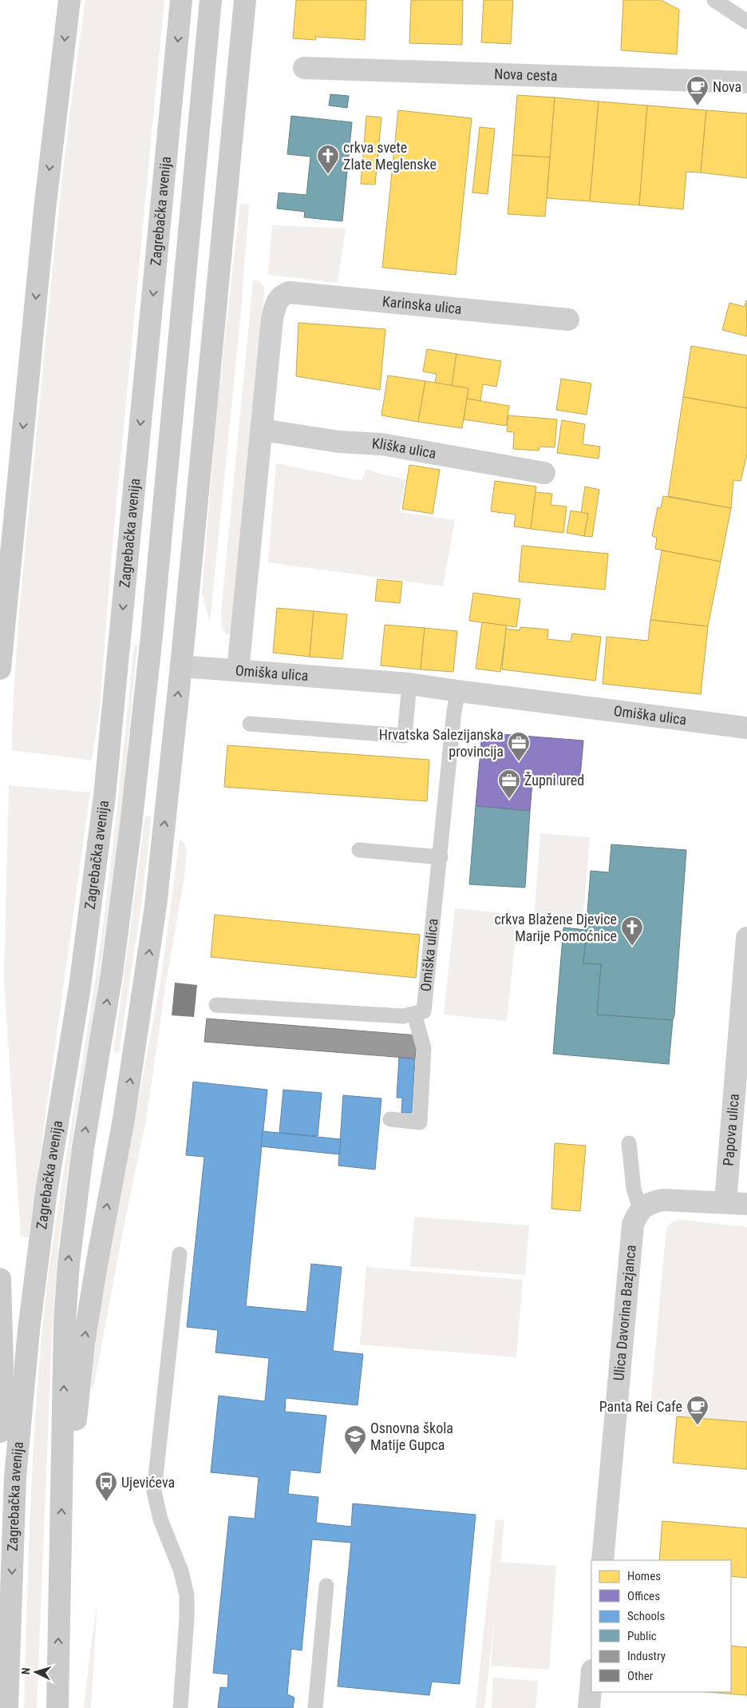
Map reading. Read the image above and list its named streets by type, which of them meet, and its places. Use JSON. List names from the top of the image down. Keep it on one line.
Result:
{"streets":{"main road":["Zagrebačka avenija"],"street":["Nova cesta","Karinska ulica","Kliška ulica","Omiška ulica","Papova ulica","Ulica Davorina Bazjanca"]},"crossings":[["Karinska ulica","Kliška ulica"]],"places":{"cafe":["Nova","Panta Rei Cafe"],"church":["crkva svete Zlate Meglenske","crkva Blažene Djevice Marije Pomoćnice"],"office":["Hrvatska Salezijanska provincija","Župni ured"],"school or university":["Osnovna škola Matije Gupca"],"bus stop":["Ujevićeva"]},"legend":["Homes","Offices","Schools","Public","Industry","Other"],"north":"left"}
